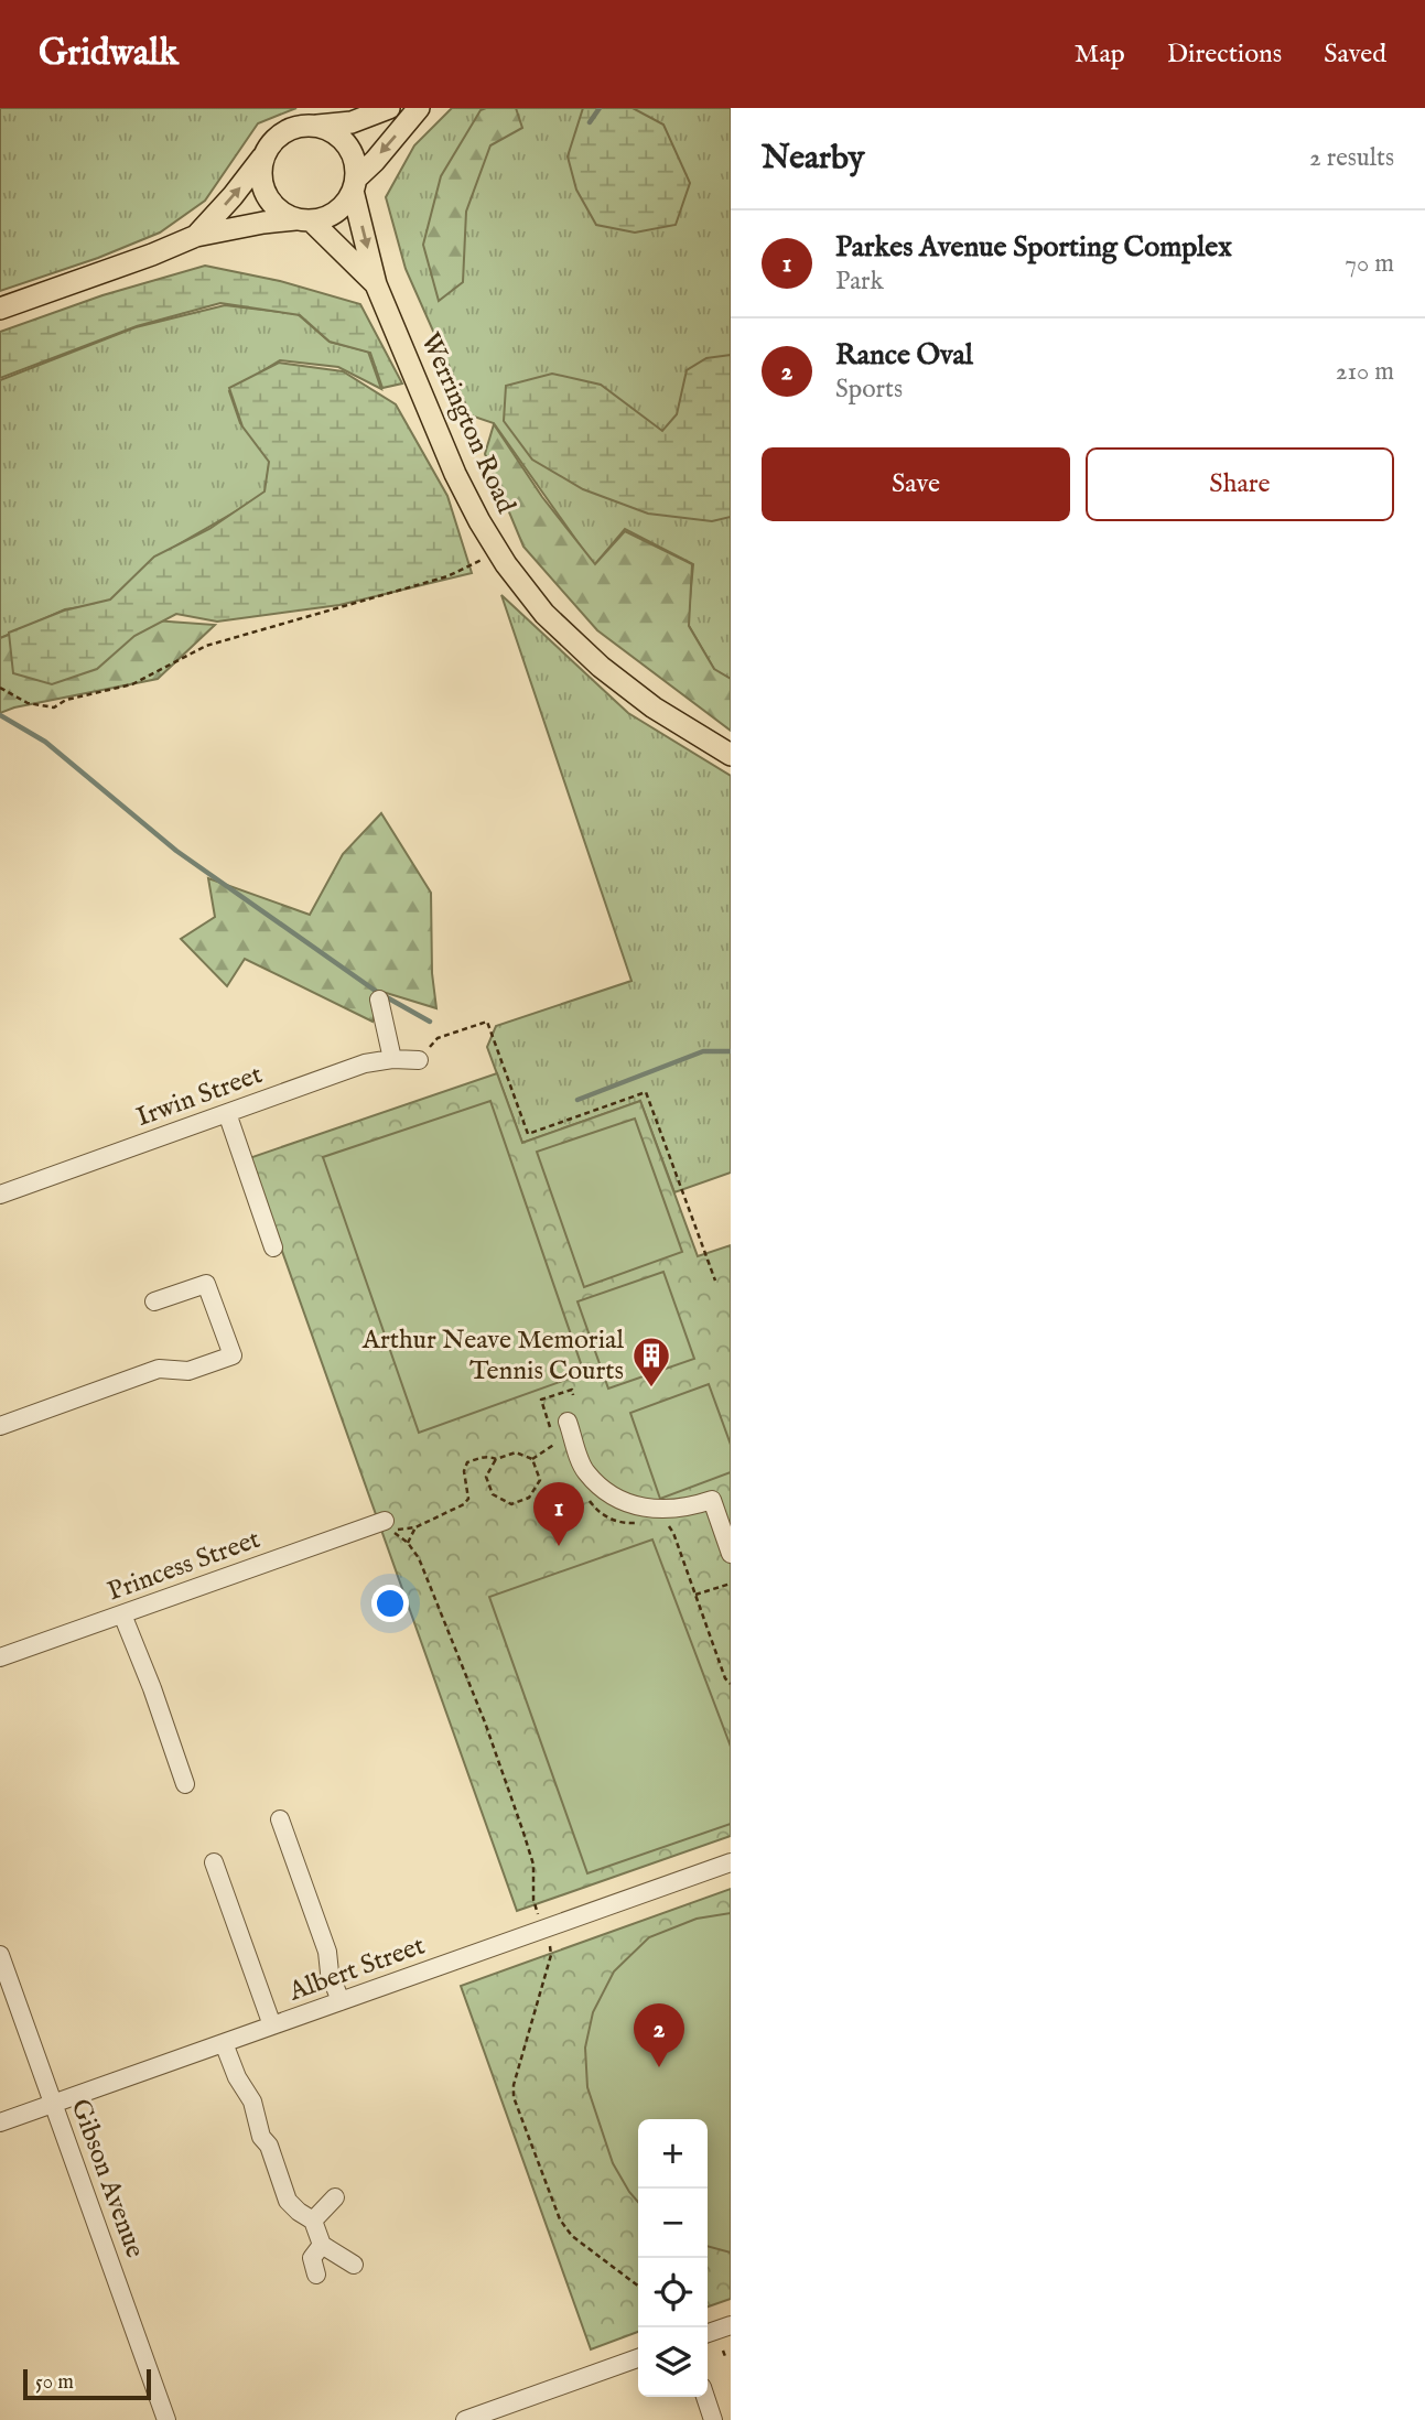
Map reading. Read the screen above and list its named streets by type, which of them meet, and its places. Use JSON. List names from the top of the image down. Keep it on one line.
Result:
{"streets":{"main road":["Werrington Road"],"street":["Irwin Street","Princess Street","Albert Street","Gibson Avenue"]},"crossings":[["Albert Street","Gibson Avenue"]],"places":{"building":["Arthur Neave Memorial Tennis Courts"]},"scale_bar":"50 m","page":{"header":"Gridwalk","nav":["Map","Directions","Saved"],"heading":["Nearby","2 results"],"list":[{"mark":"1","name":"Parkes Avenue Sporting Complex","note":"Park","value":"70 m"},{"mark":"2","name":"Rance Oval","note":"Sports","value":"210 m"}],"buttons":["Save","Share"],"pins":["1","2"],"map_buttons":["+","−"],"scale":"50 m"}}
